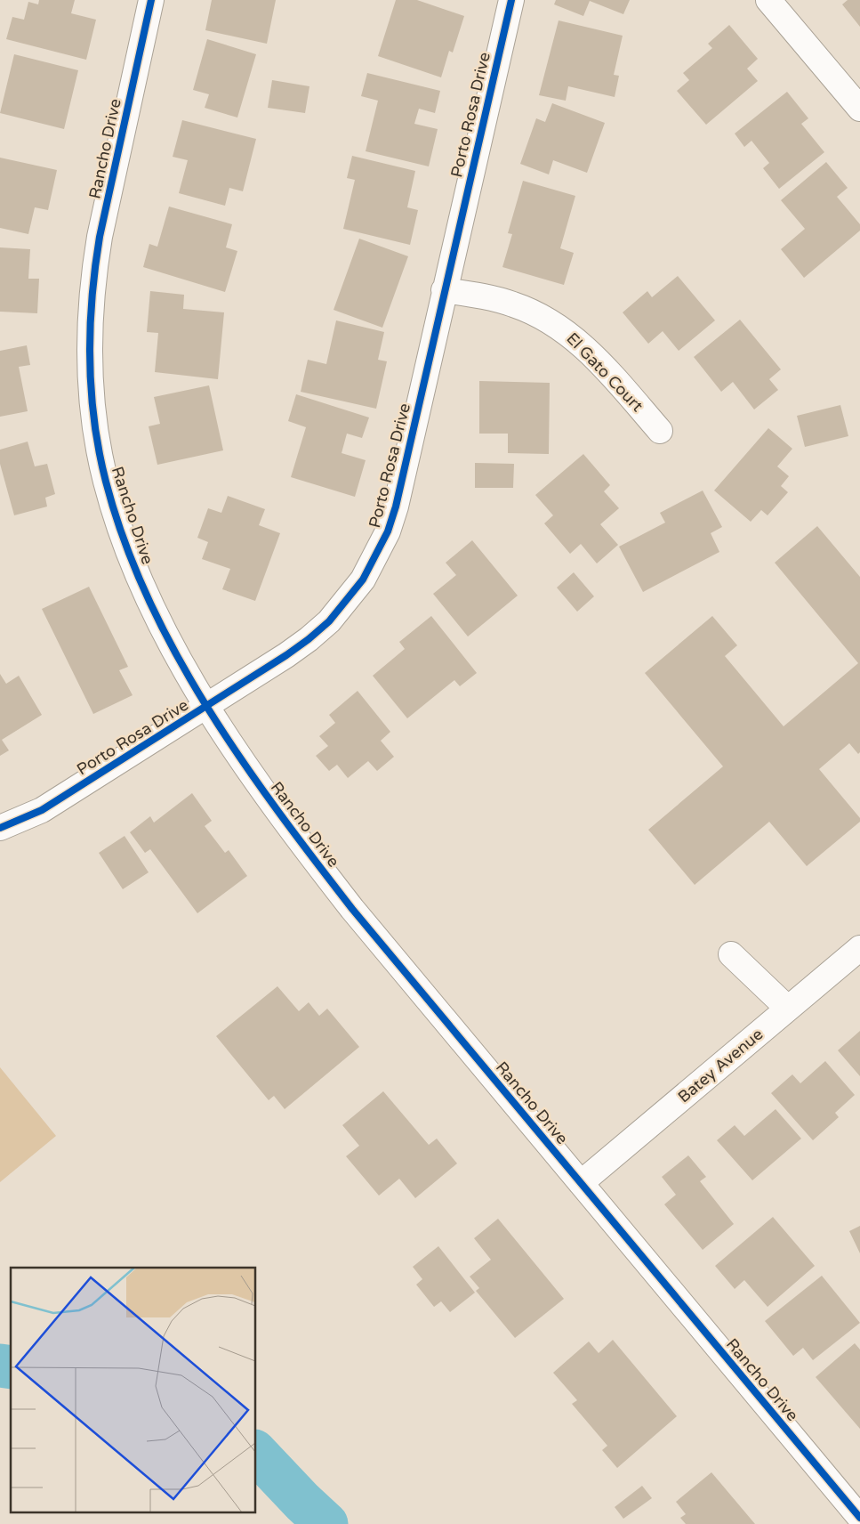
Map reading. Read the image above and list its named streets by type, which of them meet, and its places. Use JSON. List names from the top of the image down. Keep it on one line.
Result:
{"streets":{"street":["Porto Rosa Drive","Rancho Drive","El Gato Court","Batey Avenue"]},"crossings":[["Porto Rosa Drive","Rancho Drive"],["Porto Rosa Drive","El Gato Court"],["Rancho Drive","Batey Avenue"]]}
